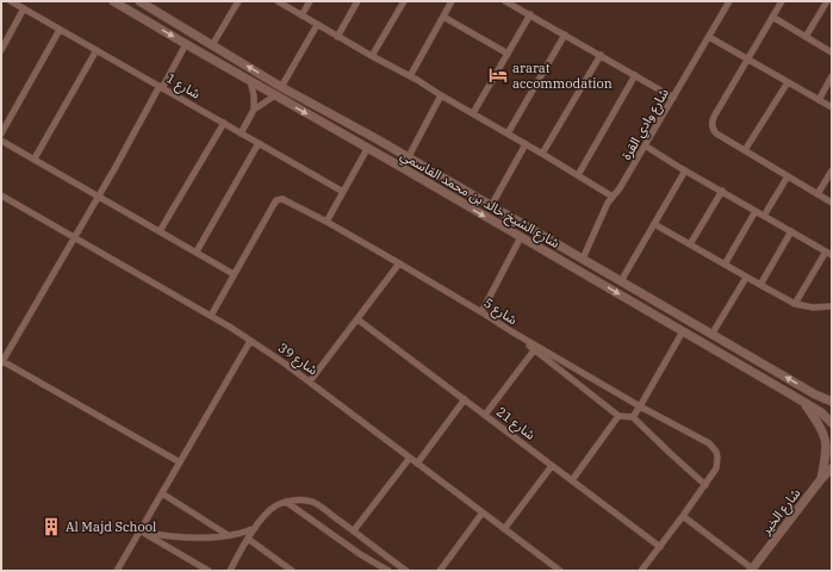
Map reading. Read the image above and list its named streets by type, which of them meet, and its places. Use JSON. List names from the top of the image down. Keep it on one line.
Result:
{"streets":{"main road":["شارع الشيخ خالد بن محمد القاسمي","شارع الخير"],"street":["شارع 1","شارع وادي القرة","شارع 5","شارع 39","شارع 21"]},"crossings":[["شارع وادي القرة","شارع الشيخ خالد بن محمد القاسمي"]],"places":{"hotel":["ararat accommodation"],"building":["Al Majd School"]}}
